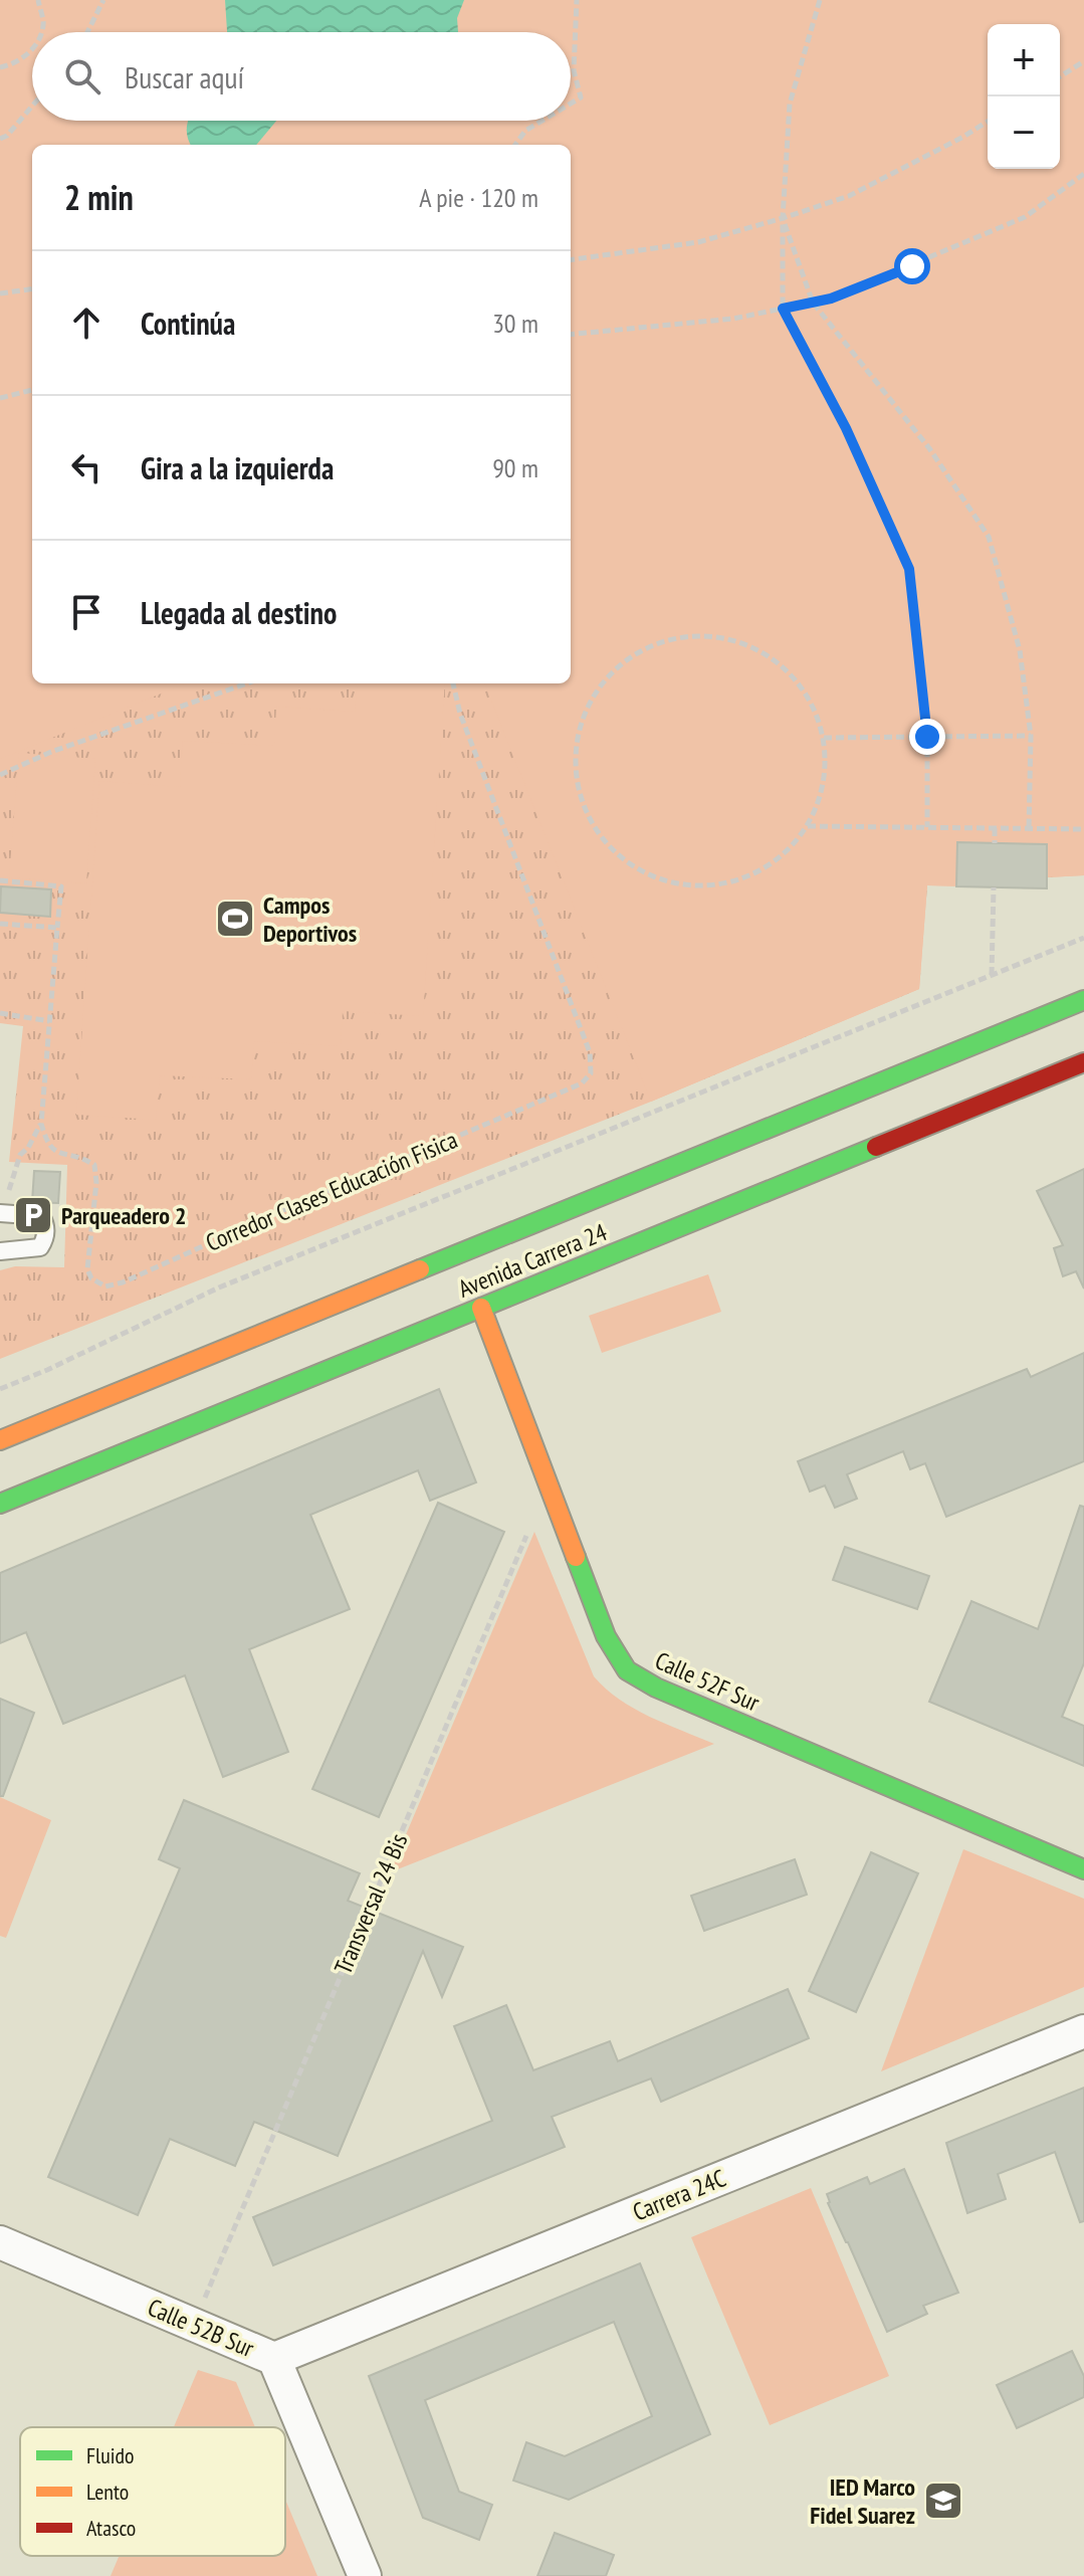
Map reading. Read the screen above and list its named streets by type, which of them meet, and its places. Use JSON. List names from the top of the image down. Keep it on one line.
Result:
{"streets":{"main road":["Avenida Carrera 24","Calle 52F Sur"],"street":["Carrera 24C","Calle 52B Sur"],"path":["Corredor Clases Educación Fisica","Transversal 24 Bis"]},"crossings":[["Avenida Carrera 24","Calle 52F Sur"],["Calle 52F Sur","Transversal 24 Bis"],["Transversal 24 Bis","Calle 52B Sur"],["Carrera 24C","Calle 52B Sur"]],"places":{"sports":["Campos Deportivos"],"parking":["Parqueadero 2"],"school or university":["IED Marco Fidel Suarez"]},"legend":["Fluido","Lento","Atasco"],"page":{"map_buttons":["+","−"],"search":"Buscar aquí","heading":["2 min","A pie · 120 m"],"list":[["Continúa","30 m"],["Gira a la izquierda","90 m"],"Llegada al destino"]}}
